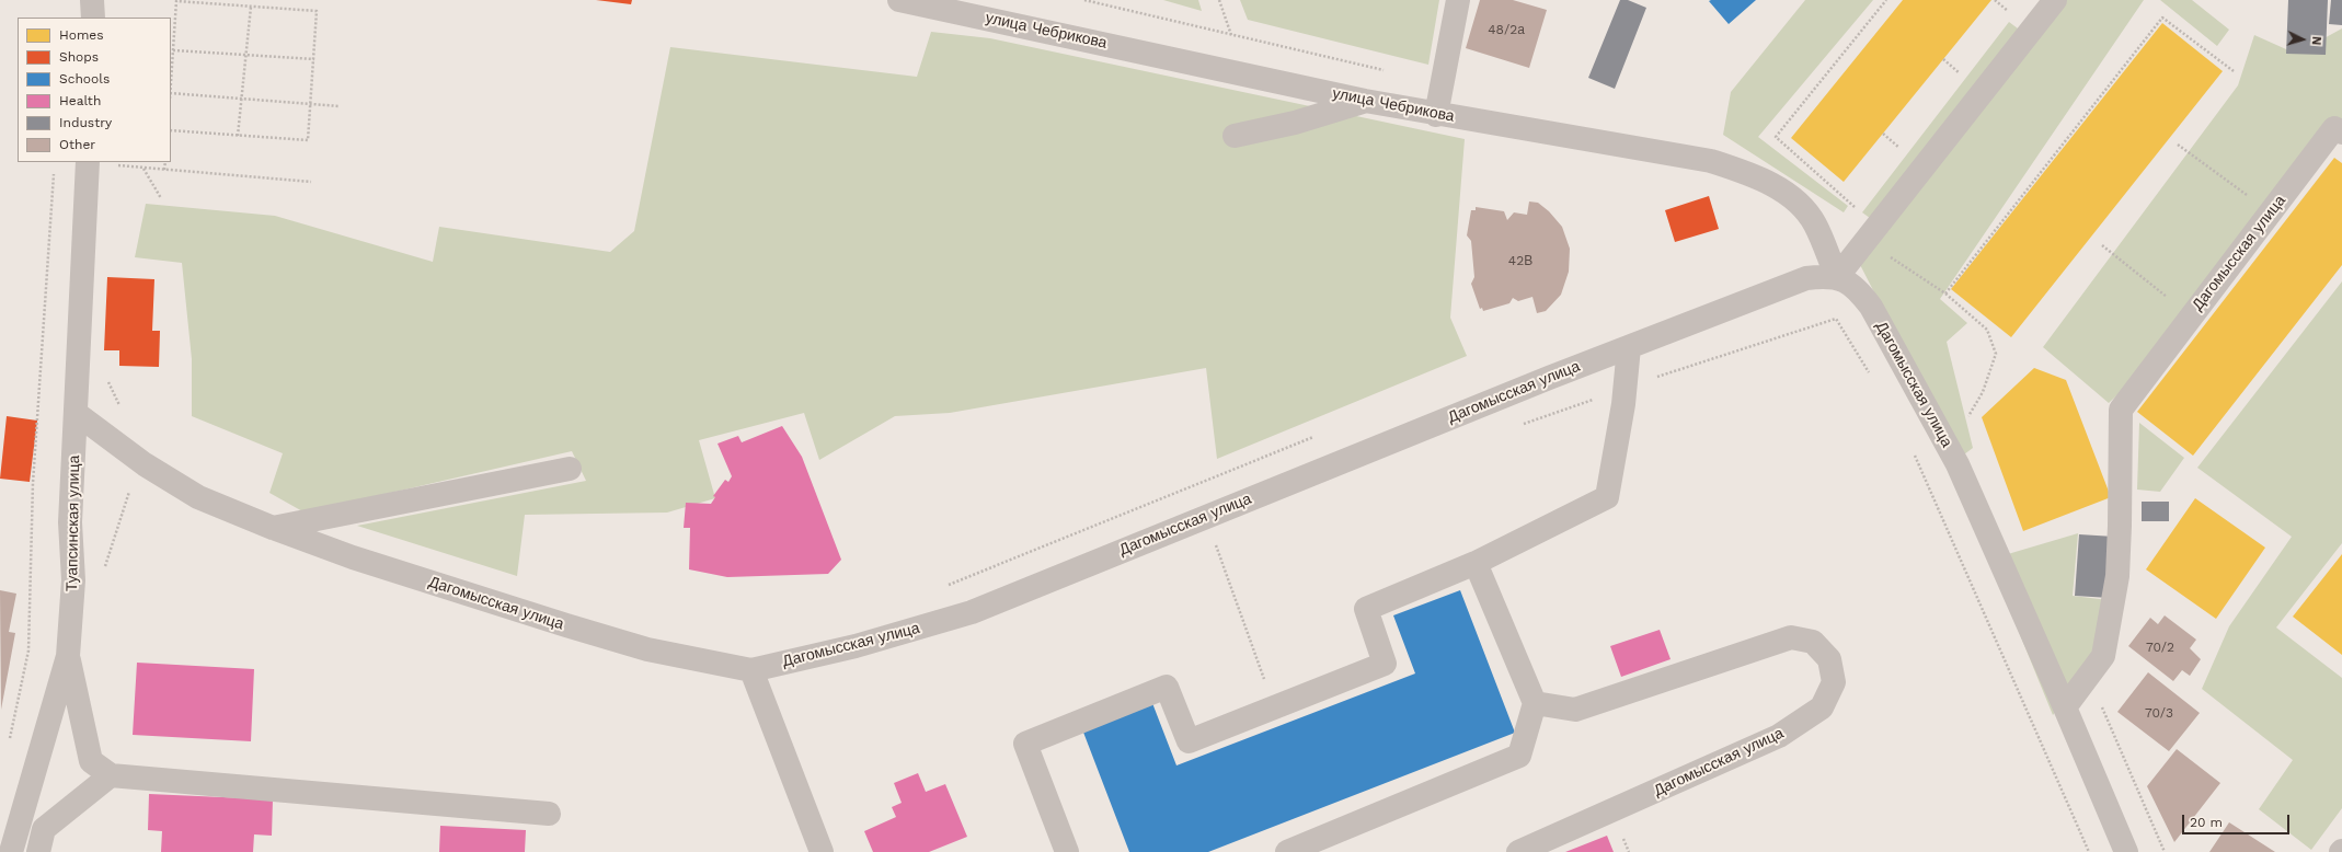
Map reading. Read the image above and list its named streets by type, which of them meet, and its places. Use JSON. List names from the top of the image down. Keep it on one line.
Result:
{"streets":{"street":["улица Чебрикова","Дагомысская улица","Туапсинская улица"]},"crossings":[["улица Чебрикова","Дагомысская улица"],["Дагомысская улица","Туапсинская улица"]],"house_numbers":["48/2а","42В","70/2","70/3"],"legend":["Homes","Shops","Schools","Health","Industry","Other"],"scale_bar":"20 m","north":"right"}
